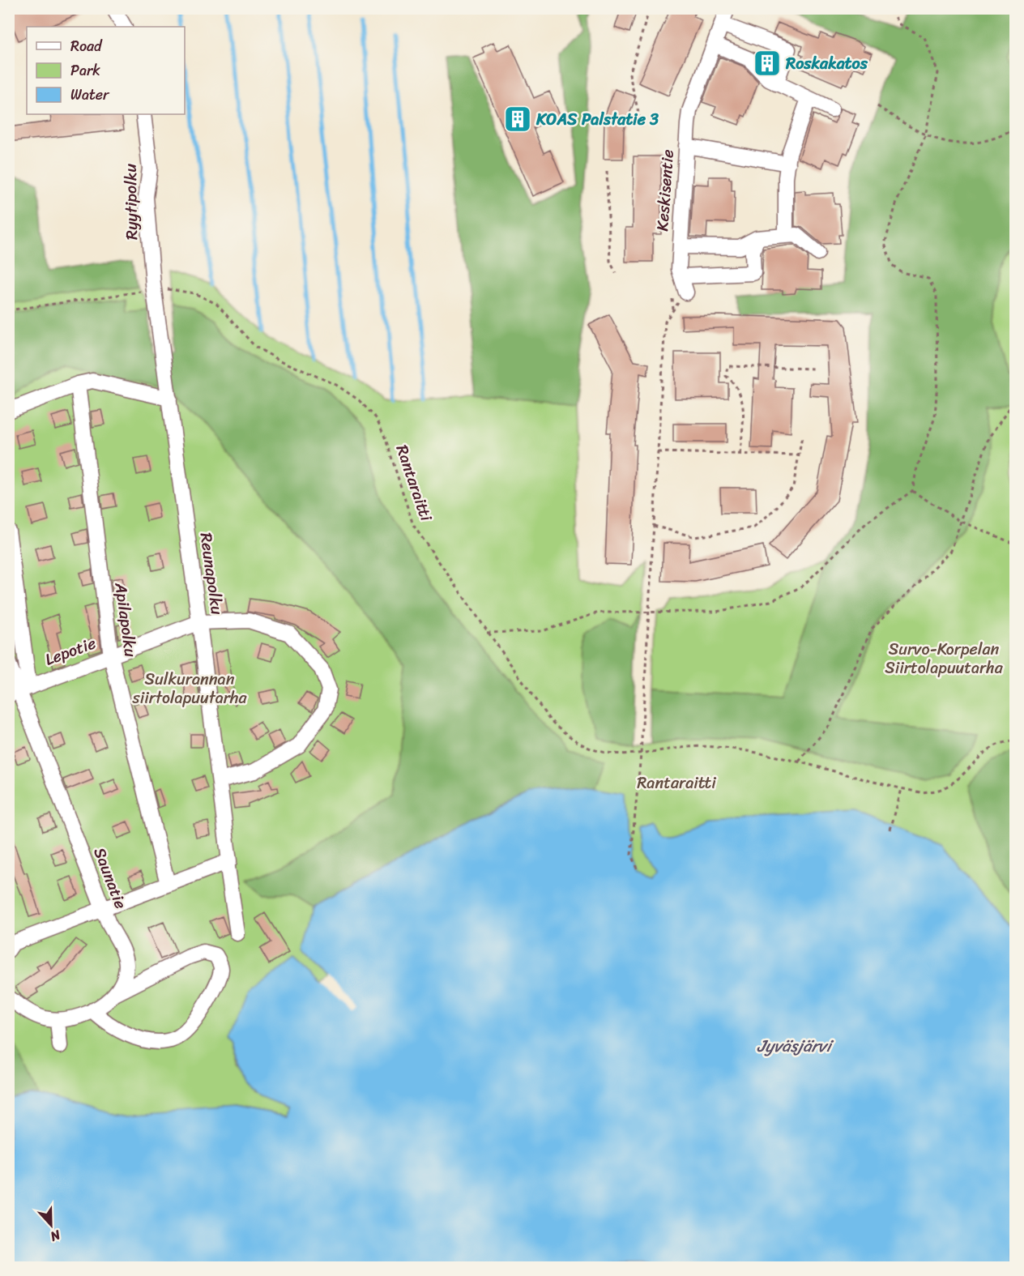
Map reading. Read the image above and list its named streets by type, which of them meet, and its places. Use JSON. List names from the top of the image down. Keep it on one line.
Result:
{"streets":{"street":["Keskisentie","Ryytipolku","Reunapolku","Apilapolku","Lepotie","Saunatie"],"path":["Rantaraitti"]},"crossings":[["Ryytipolku","Rantaraitti"],["Ryytipolku","Reunapolku"],["Rantaraitti","Reunapolku"],["Reunapolku","Lepotie"],["Apilapolku","Lepotie"],["Lepotie","Saunatie"]],"water":["Jyväsjärvi"],"parks":["Survo-Korpelan Siirtolapuutarha","Sulkurannan siirtolapuutarha","Rantaraitti"],"places":{"building":["Roskakatos","KOAS Palstatie 3"]},"legend":["Road","Park","Water"],"north":"bottom"}
